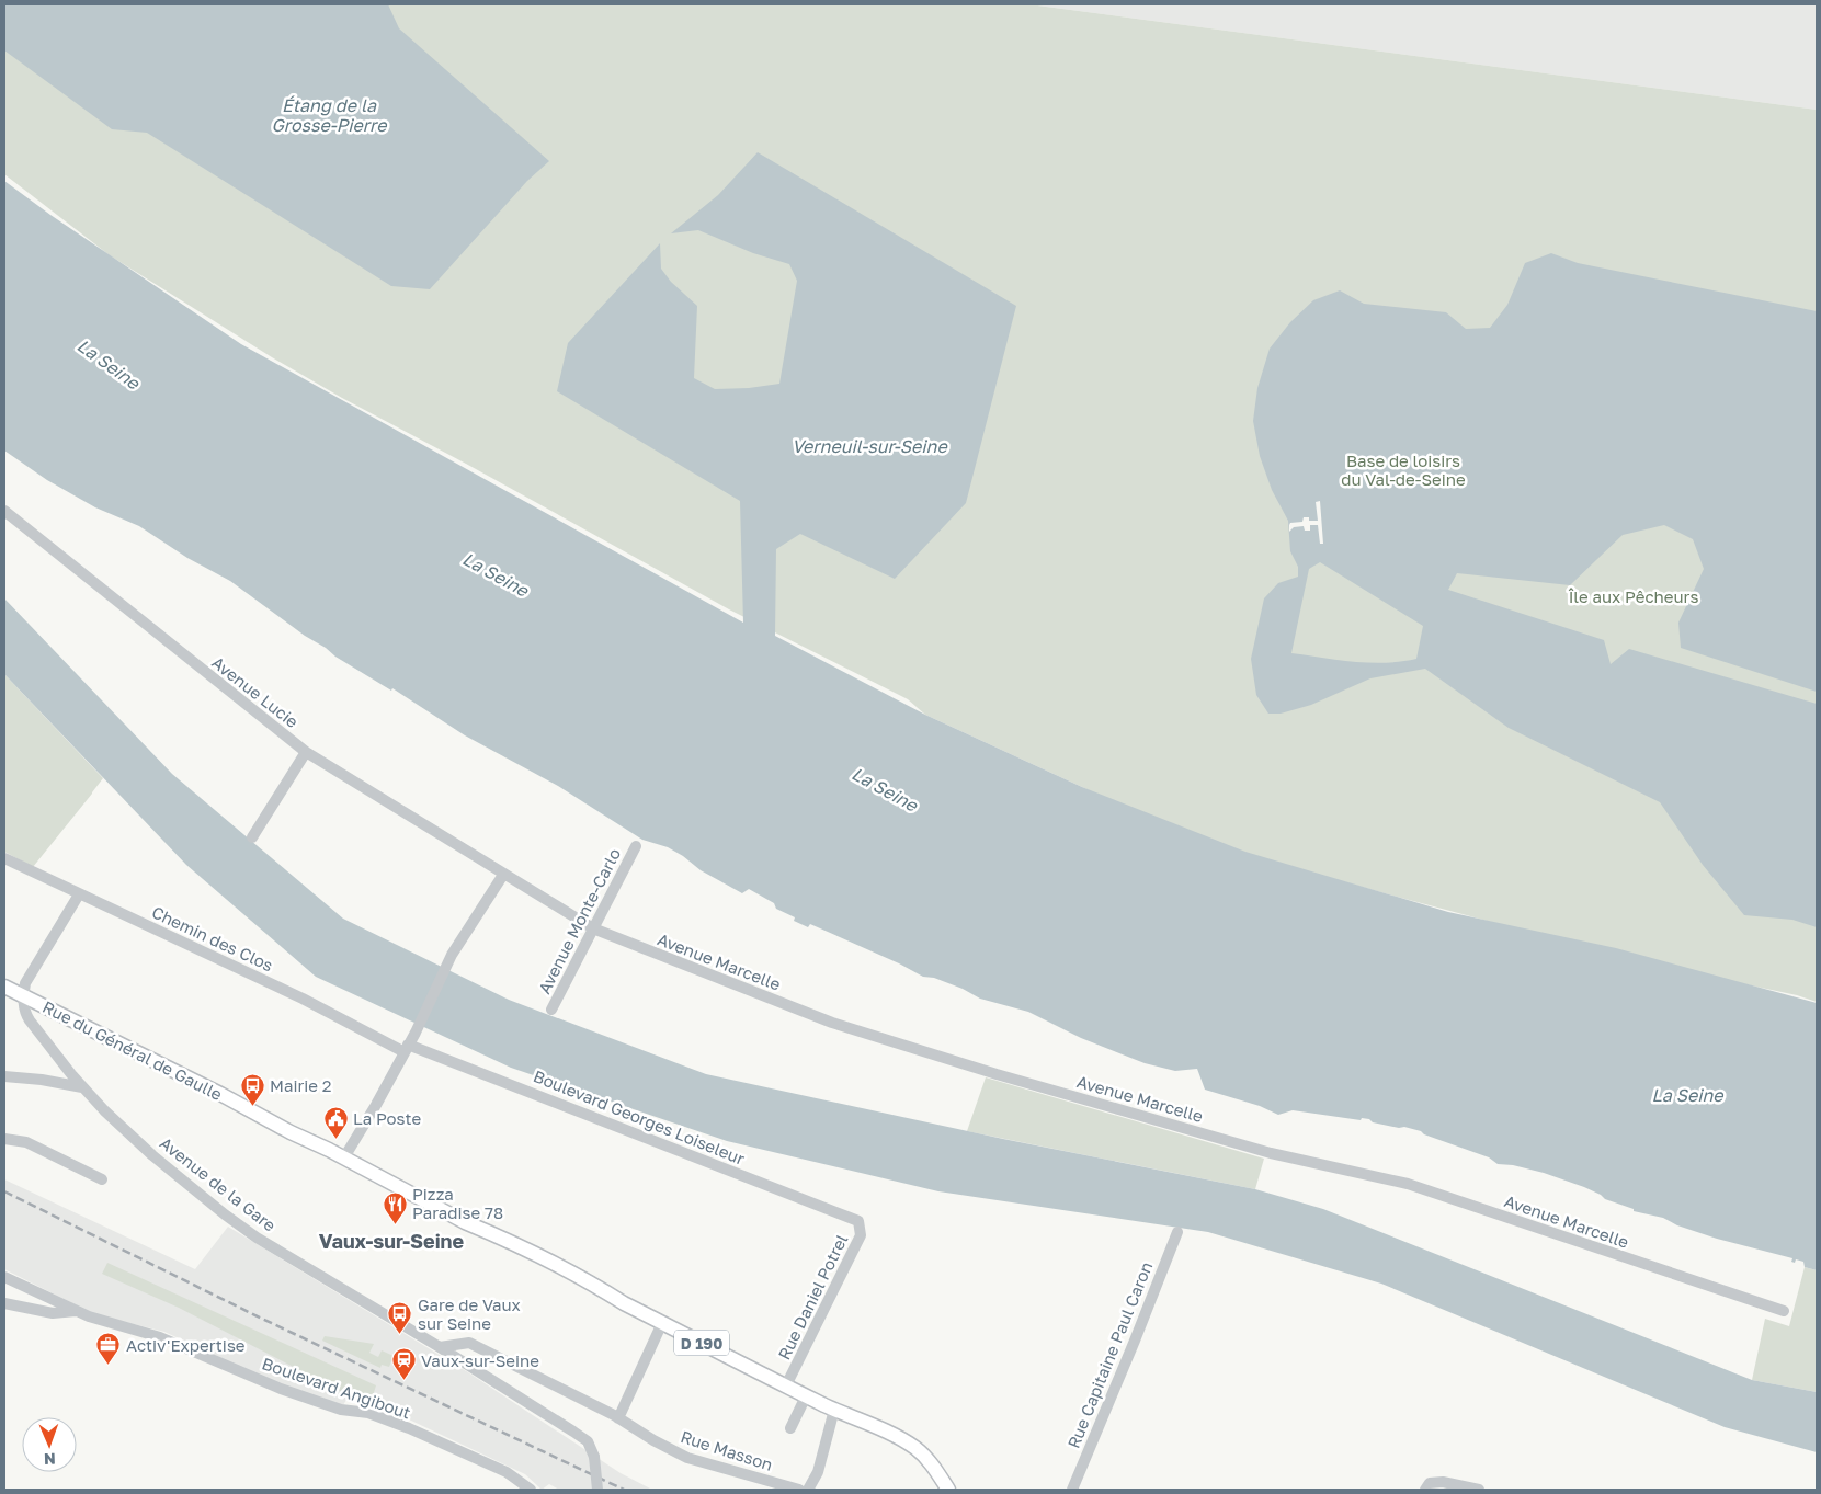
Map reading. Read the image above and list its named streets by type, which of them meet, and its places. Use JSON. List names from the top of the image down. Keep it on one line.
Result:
{"streets":{"main road":["Rue du Général de Gaulle","D 190"],"street":["Avenue Lucie","Avenue Monte-Carlo","Chemin des Clos","Avenue Marcelle","Boulevard Georges Loiseleur","Avenue de la Gare","Rue Daniel Potrel","Rue Capitaine Paul Caron","Boulevard Angibout","Rue Masson"]},"crossings":[["Avenue Lucie","Avenue Marcelle"],["Avenue Monte-Carlo","Avenue Marcelle"],["Chemin des Clos","Boulevard Georges Loiseleur"],["Rue du Général de Gaulle","Avenue de la Gare"],["Rue du Général de Gaulle","Rue Daniel Potrel"],["Boulevard Georges Loiseleur","Rue Daniel Potrel"],["Avenue de la Gare","Rue Masson"]],"districts":["Vaux-sur-Seine"],"water":["Étang de la Grosse-Pierre","La Seine","Verneuil-sur-Seine"],"parks":["Base de loisirs du Val-de-Seine","Île aux Pêcheurs"],"places":{"bus stop":["Mairie 2","Gare de Vaux sur Seine"],"public building":["La Poste"],"restaurant":["Pizza Paradise 78"],"office":["Activ'Expertise"],"station":["Vaux-sur-Seine"]},"north":"bottom"}
